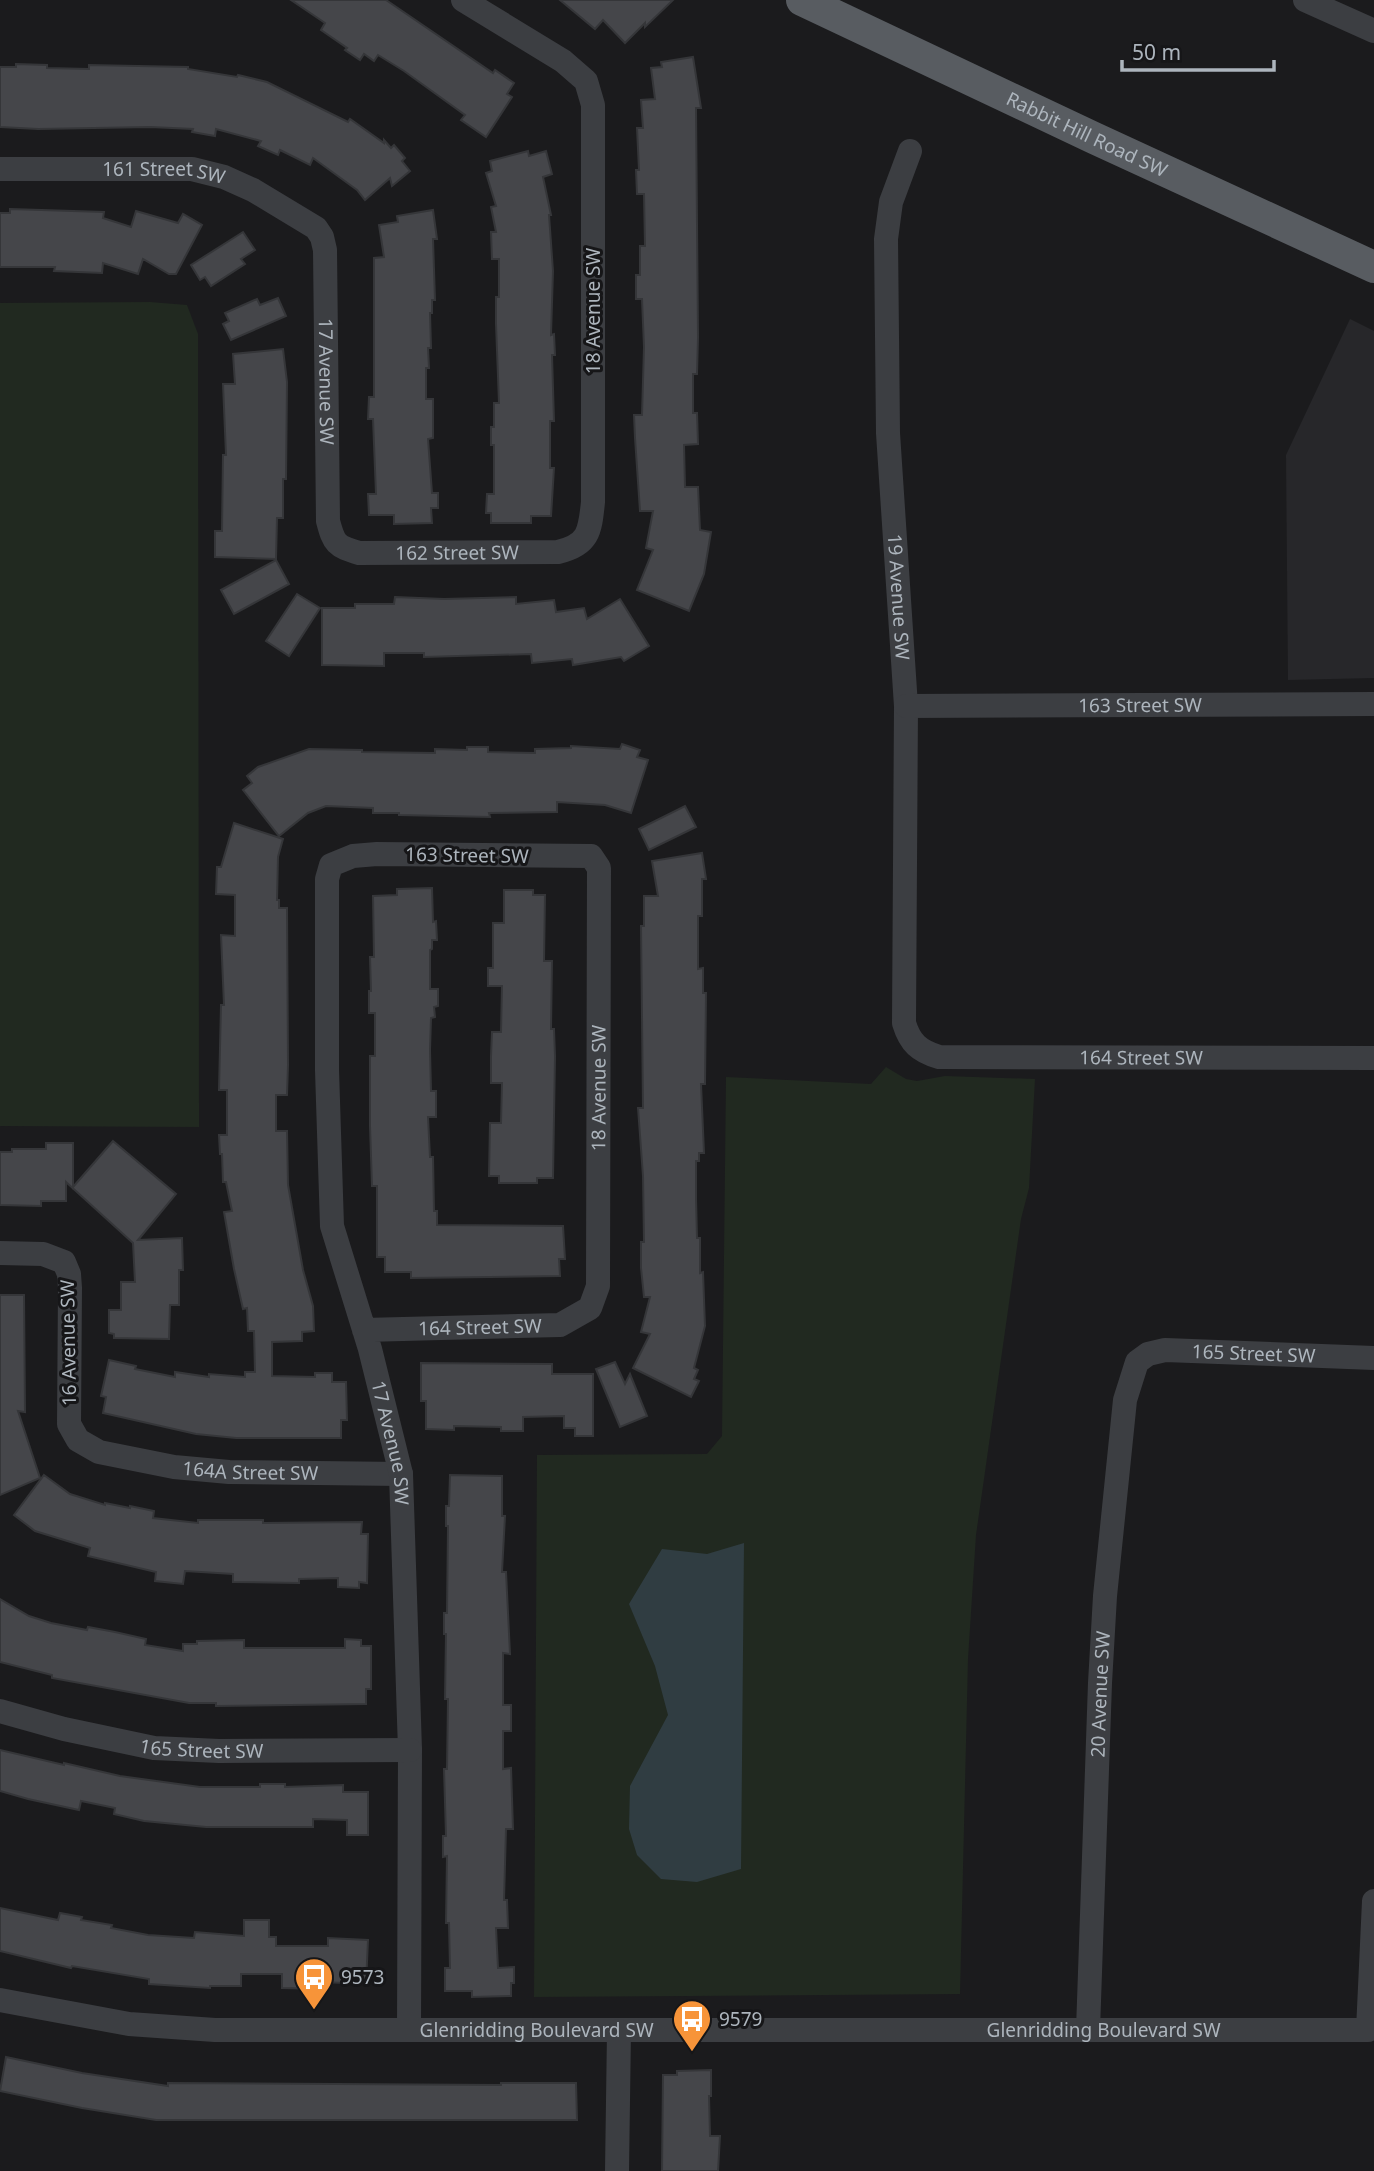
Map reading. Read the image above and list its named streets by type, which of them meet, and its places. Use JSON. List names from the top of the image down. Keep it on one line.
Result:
{"streets":{"main road":["Rabbit Hill Road SW"],"street":["161 Street SW","18 Avenue SW","17 Avenue SW","162 Street SW","19 Avenue SW","163 Street SW","164 Street SW","16 Avenue SW","165 Street SW","164A Street SW","20 Avenue SW","Glenridding Boulevard SW"]},"crossings":[["161 Street SW","17 Avenue SW"],["18 Avenue SW","162 Street SW"],["18 Avenue SW","163 Street SW"],["18 Avenue SW","164 Street SW"],["17 Avenue SW","162 Street SW"],["17 Avenue SW","163 Street SW"],["17 Avenue SW","164 Street SW"],["17 Avenue SW","165 Street SW"],["17 Avenue SW","164A Street SW"],["17 Avenue SW","Glenridding Boulevard SW"],["19 Avenue SW","163 Street SW"],["19 Avenue SW","164 Street SW"],["16 Avenue SW","164A Street SW"],["165 Street SW","20 Avenue SW"],["20 Avenue SW","Glenridding Boulevard SW"]],"places":{"bus stop":["9573","9579"]},"scale_bar":"50 m"}
